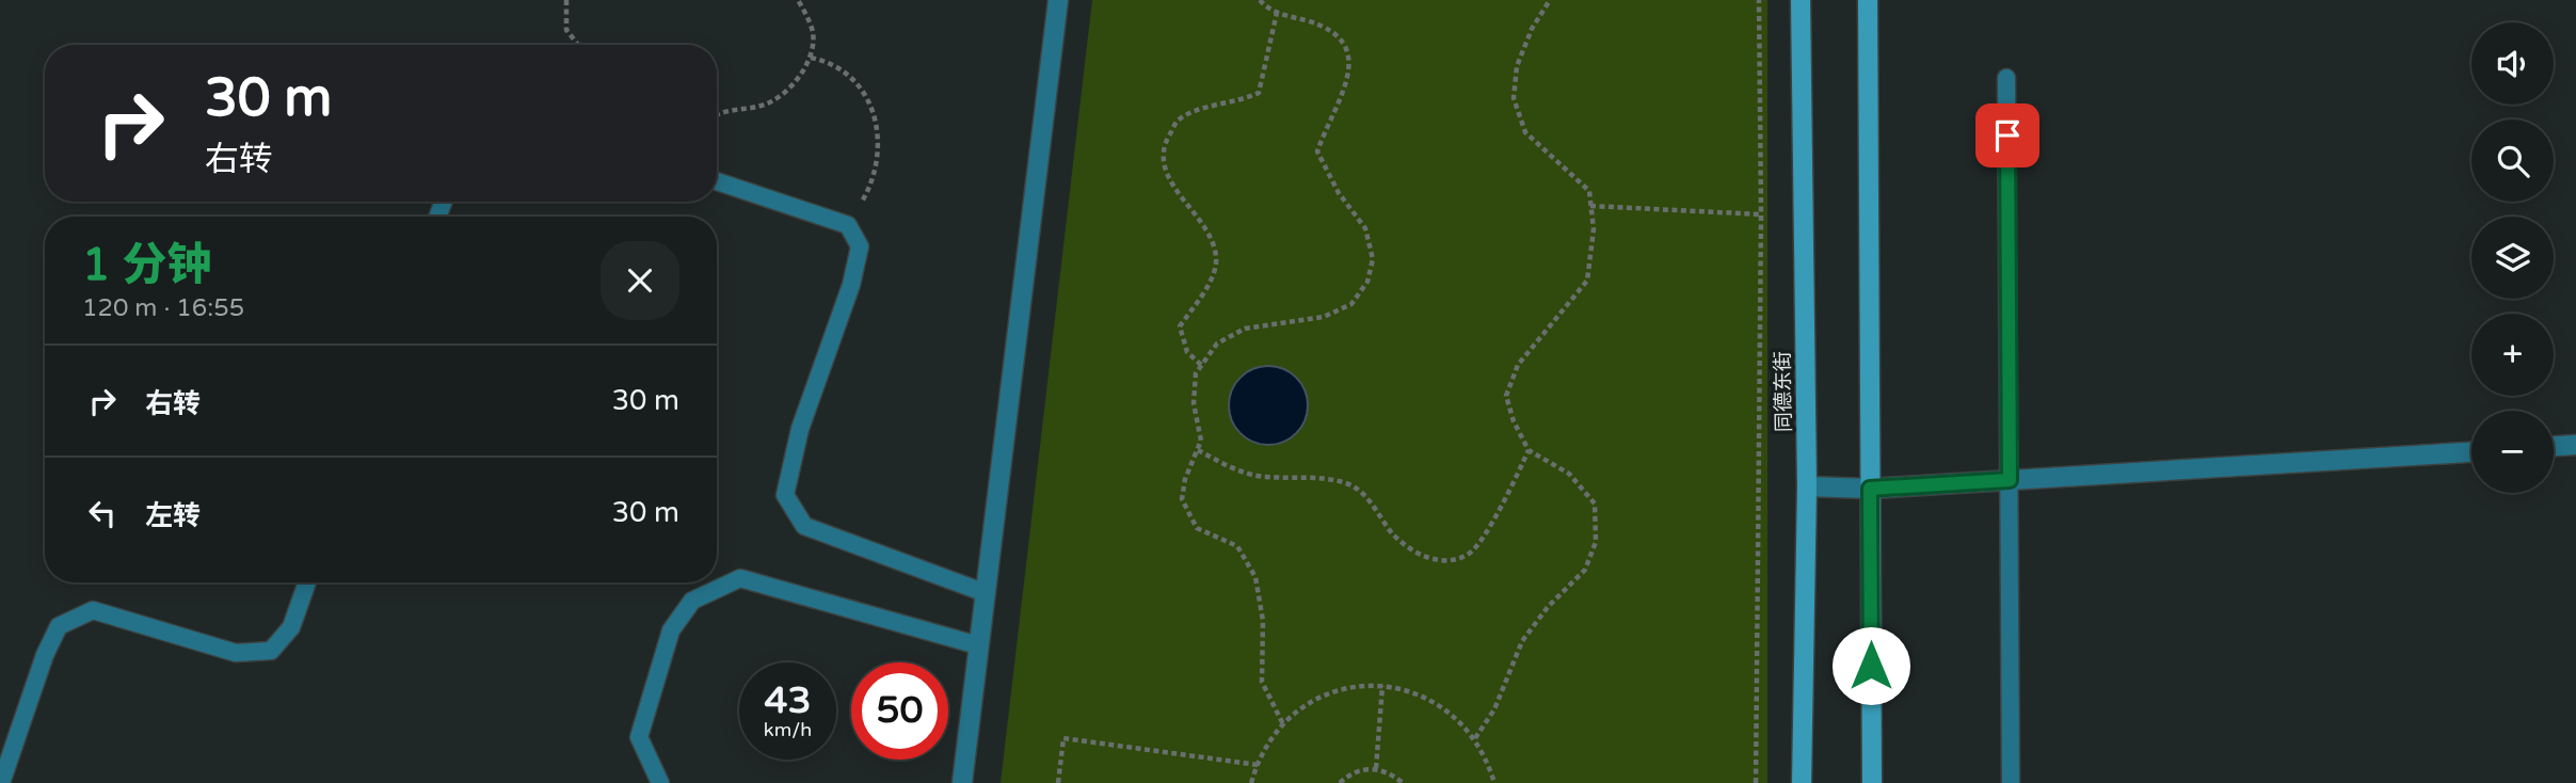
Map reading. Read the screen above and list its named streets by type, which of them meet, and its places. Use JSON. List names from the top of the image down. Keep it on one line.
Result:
{"streets":{"main road":["同德东街"]},"page":{"map_buttons":["+","−"],"turn":["30 m","右转"],"heading":["1 分钟","120 m · 16:55"],"list":[{"name":"右转","value":"30 m"},{"name":"左转","value":"30 m"}],"speed":"43 km/h","limit":"50"}}
